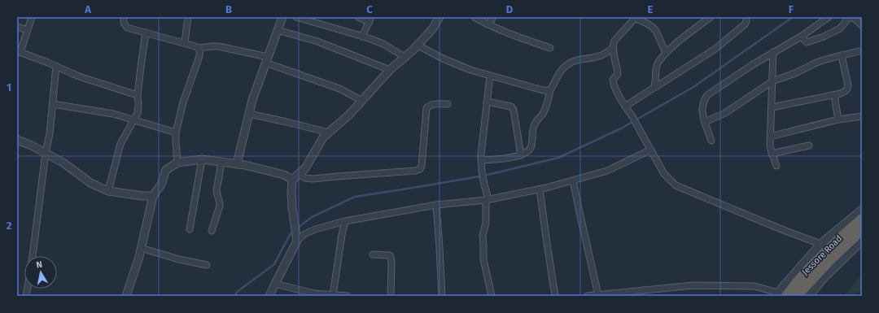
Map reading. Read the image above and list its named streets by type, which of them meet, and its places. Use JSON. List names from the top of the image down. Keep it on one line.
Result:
{"streets":{"highway":["Jessore Road"]},"north":"top","grid":{"columns":["A","B","C","D","E","F"],"rows":["1","2"]}}
